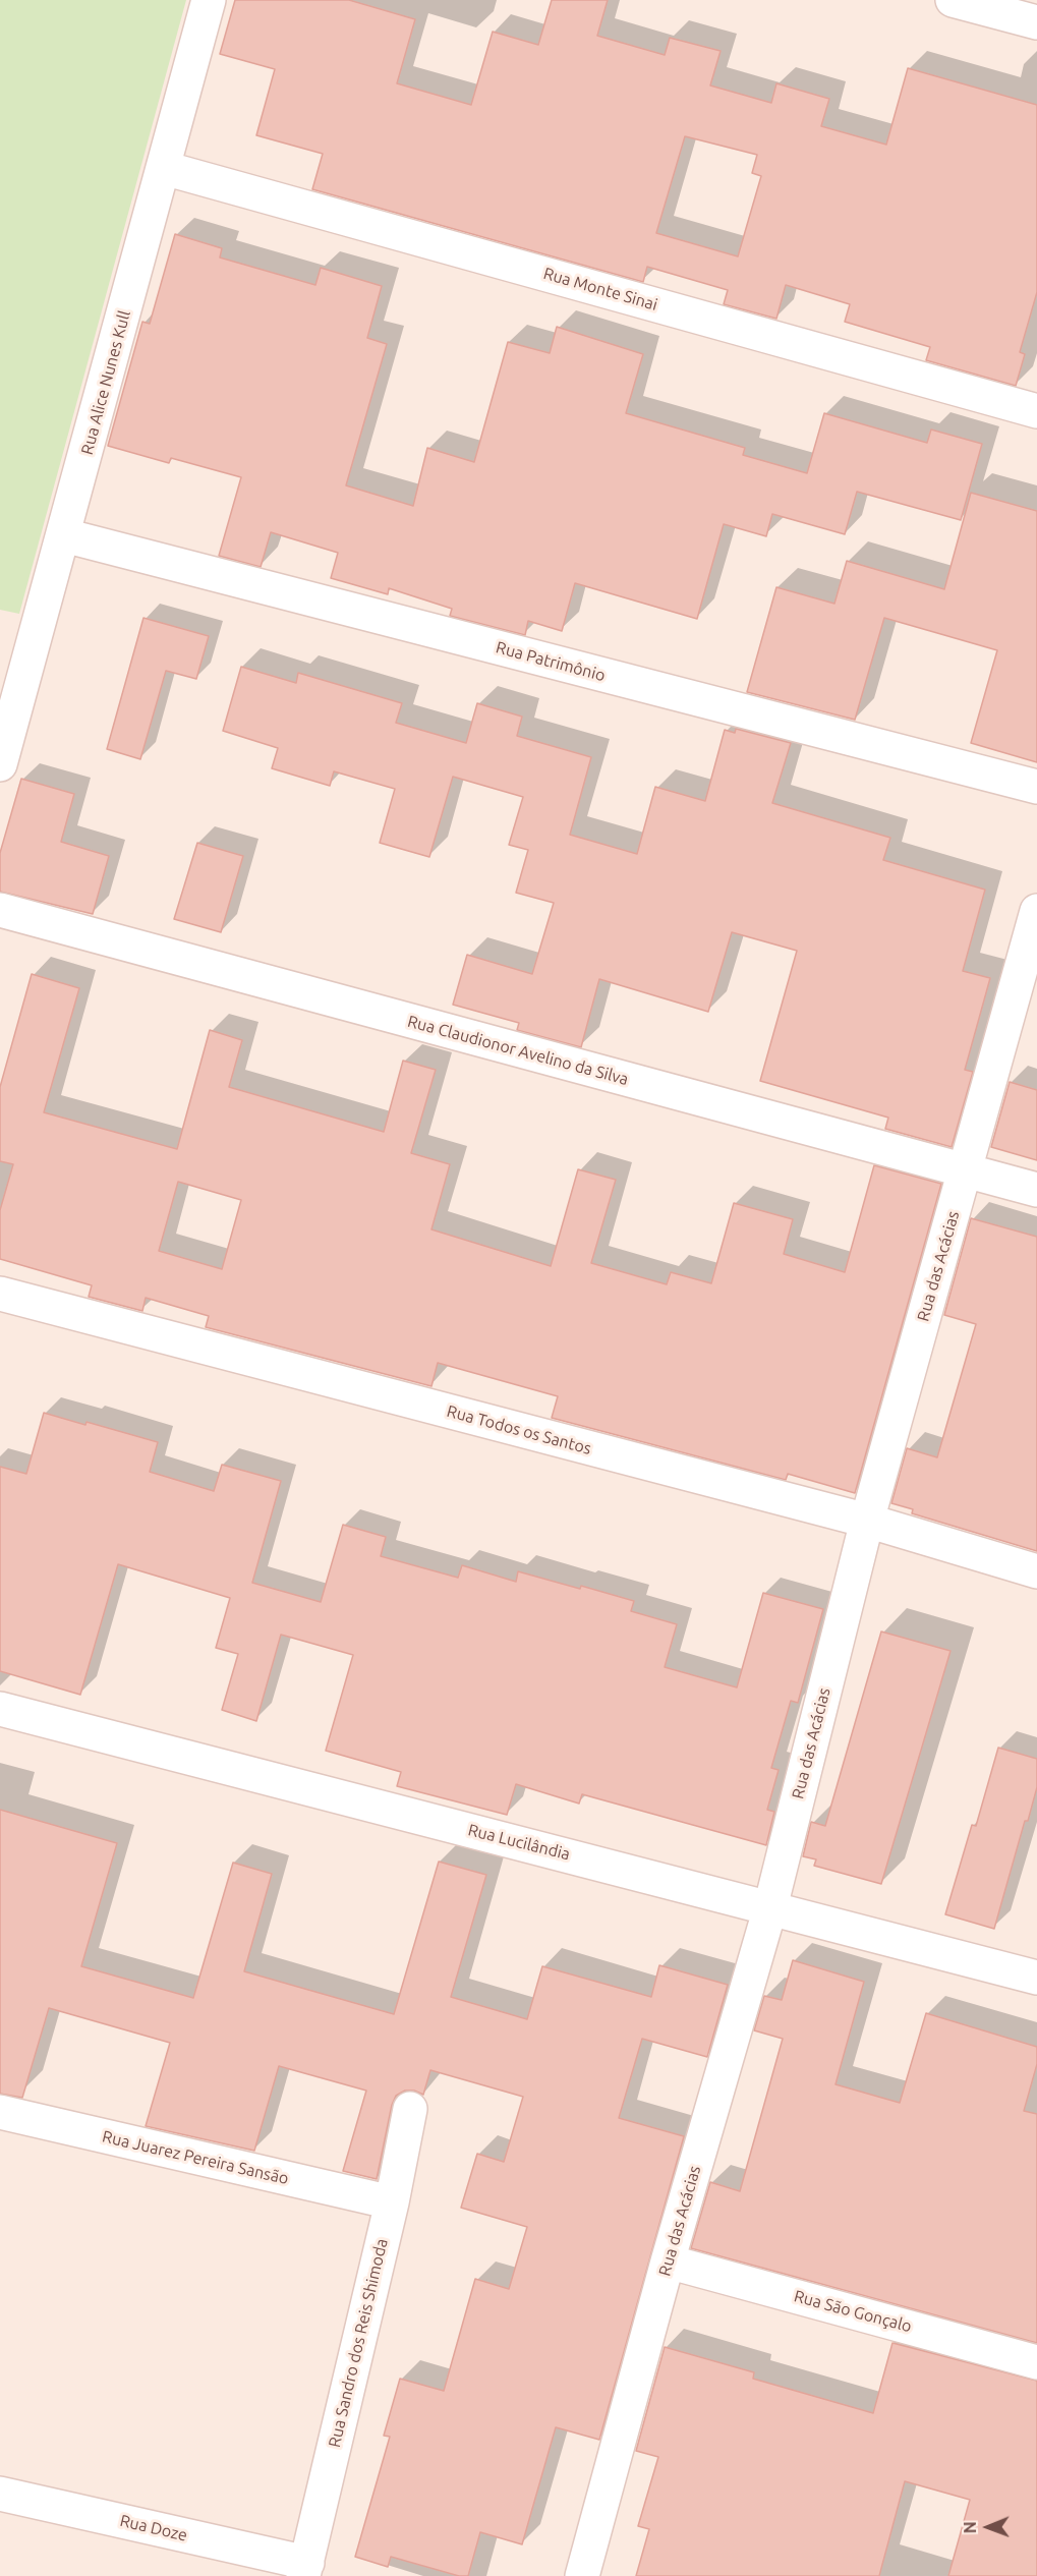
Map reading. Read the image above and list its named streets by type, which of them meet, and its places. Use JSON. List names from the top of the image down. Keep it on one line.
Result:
{"streets":{"street":["Rua Monte Sinai","Rua Alice Nunes Kull","Rua Patrimônio","Rua Claudionor Avelino da Silva","Rua das Acácias","Rua Todos os Santos","Rua Lucilândia","Rua Juarez Pereira Sansão","Rua São Gonçalo","Rua Sandro dos Reis Shimoda","Rua Doze"]},"crossings":[["Rua Monte Sinai","Rua Alice Nunes Kull"],["Rua Alice Nunes Kull","Rua Patrimônio"],["Rua Claudionor Avelino da Silva","Rua das Acácias"],["Rua das Acácias","Rua Todos os Santos"],["Rua das Acácias","Rua Lucilândia"],["Rua das Acácias","Rua São Gonçalo"],["Rua Juarez Pereira Sansão","Rua Sandro dos Reis Shimoda"],["Rua Sandro dos Reis Shimoda","Rua Doze"]],"north":"left"}
